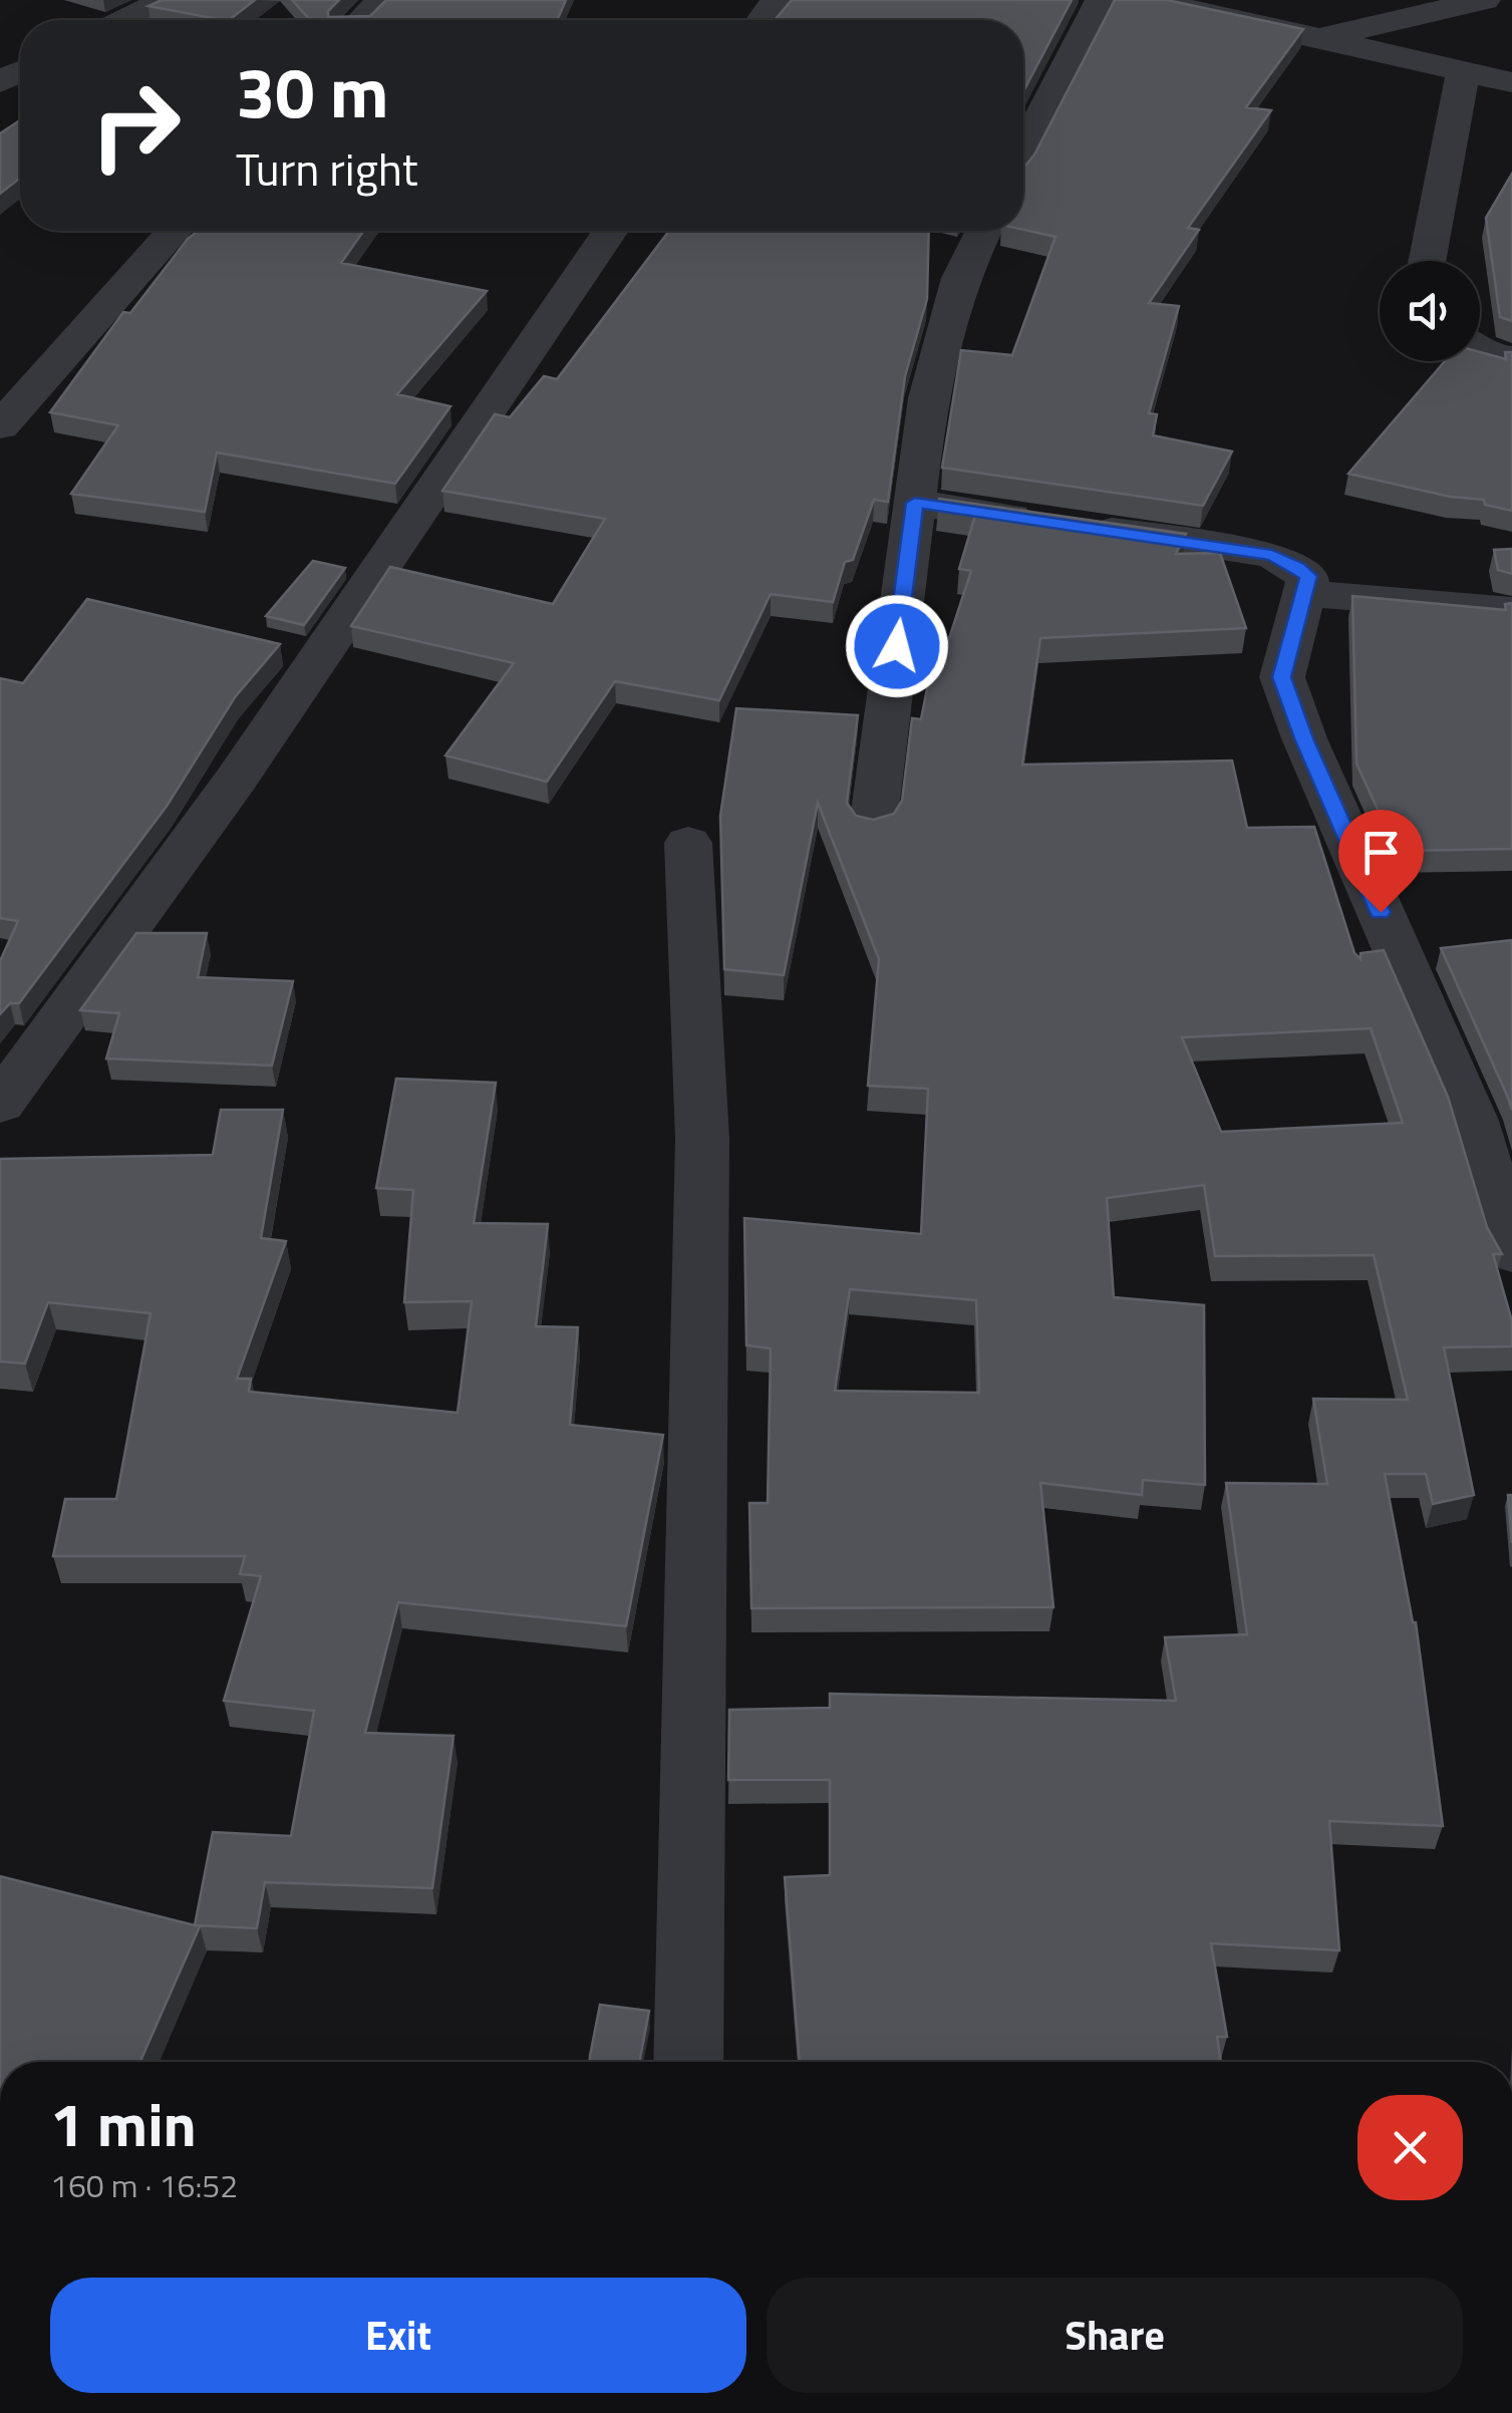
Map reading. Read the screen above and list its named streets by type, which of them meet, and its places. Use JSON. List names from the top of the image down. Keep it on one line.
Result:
{"page":{"turn":["30 m","Turn right"],"heading":["1 min","160 m · 16:52"],"buttons":["Exit","Share"]}}
